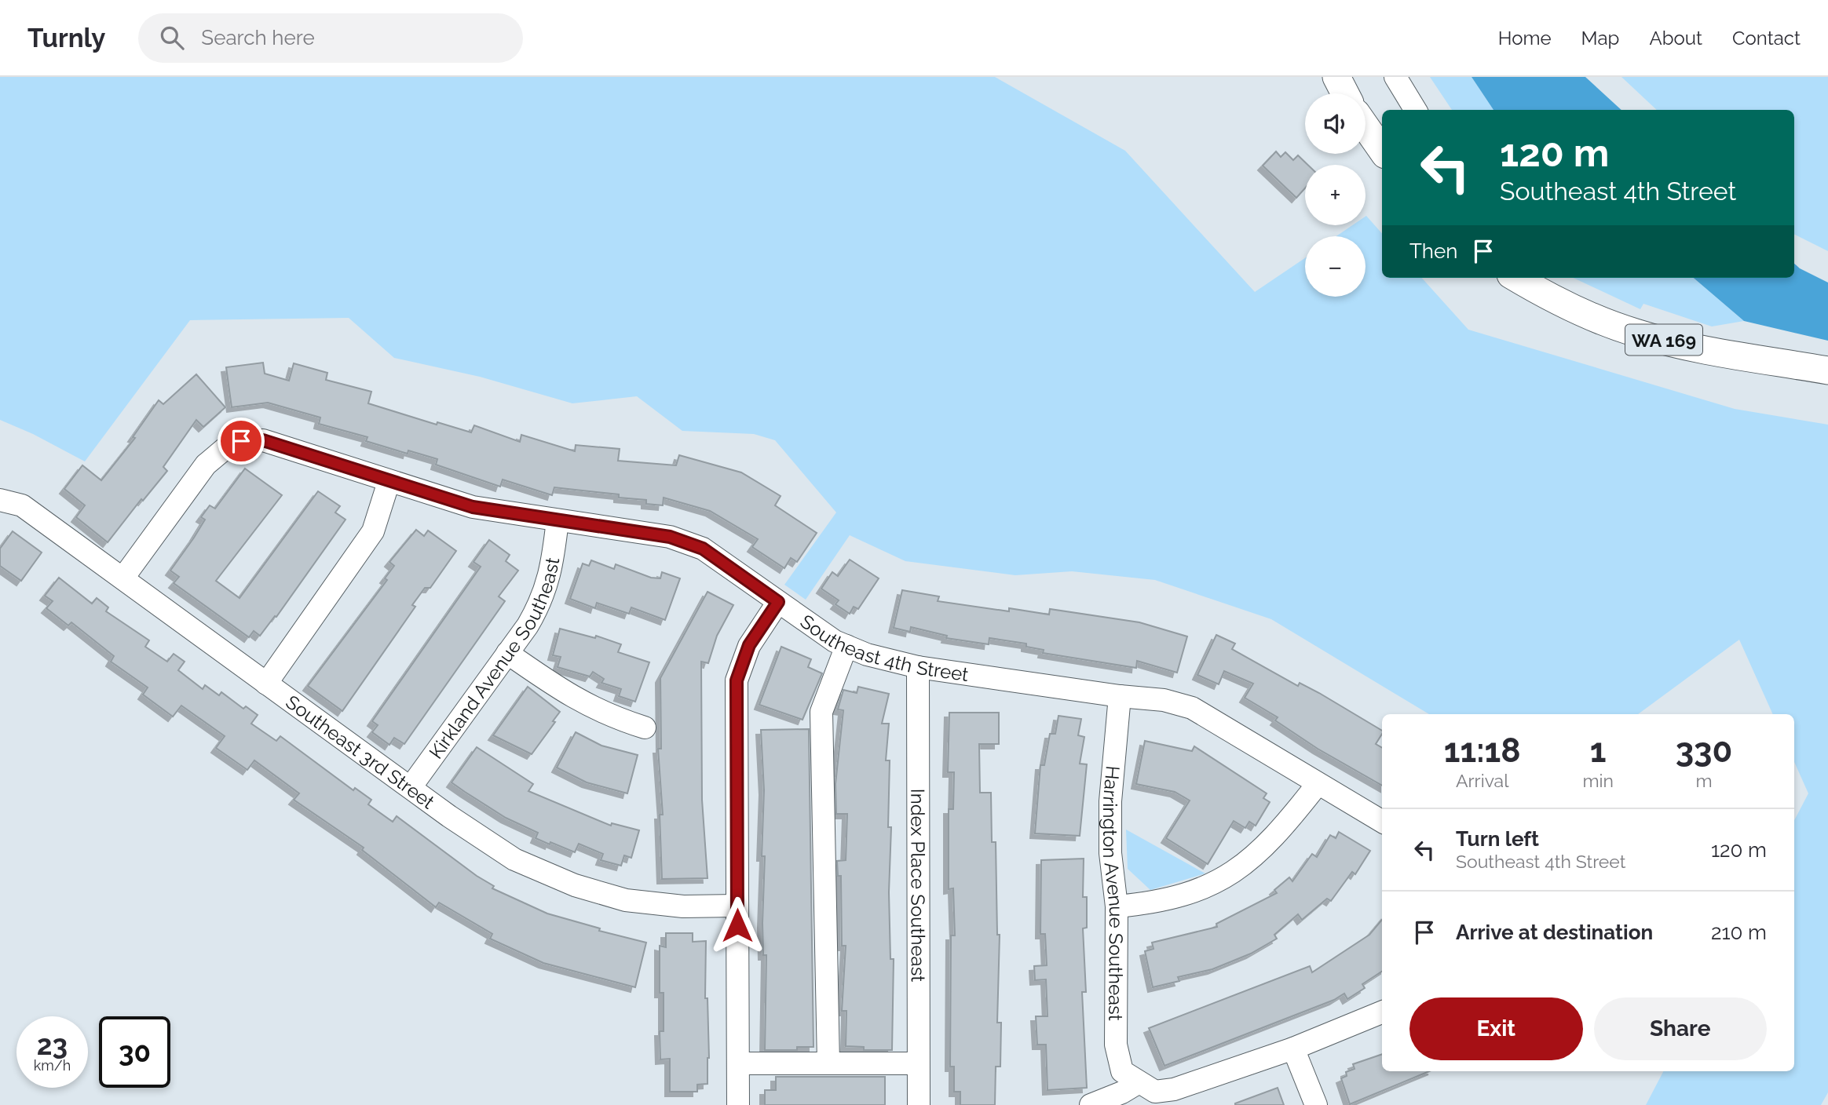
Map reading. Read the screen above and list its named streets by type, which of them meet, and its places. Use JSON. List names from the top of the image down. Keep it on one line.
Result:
{"streets":{"main road":["WA 169"],"street":["Southeast 4th Street","Kirkland Avenue Southeast","Southeast 3rd Street","Index Place Southeast","Harrington Avenue Southeast"]},"crossings":[["Southeast 4th Street","Kirkland Avenue Southeast"],["Southeast 4th Street","Southeast 3rd Street"],["Southeast 4th Street","Index Place Southeast"],["Southeast 4th Street","Harrington Avenue Southeast"],["Kirkland Avenue Southeast","Southeast 3rd Street"]],"page":{"header":"Turnly","search":"Search here","nav":["Home","Map","About","Contact"],"map_buttons":["+","−"],"turn":["120 m","Southeast 4th Street"],"then":"Then","eta":["11:18","Arrival","1","min","330","m"],"list":[{"name":"Turn left","note":"Southeast 4th Street","value":"120 m"},{"name":"Arrive at destination","value":"210 m"}],"buttons":["Exit","Share"],"speed":"23 km/h","limit":"30"}}
